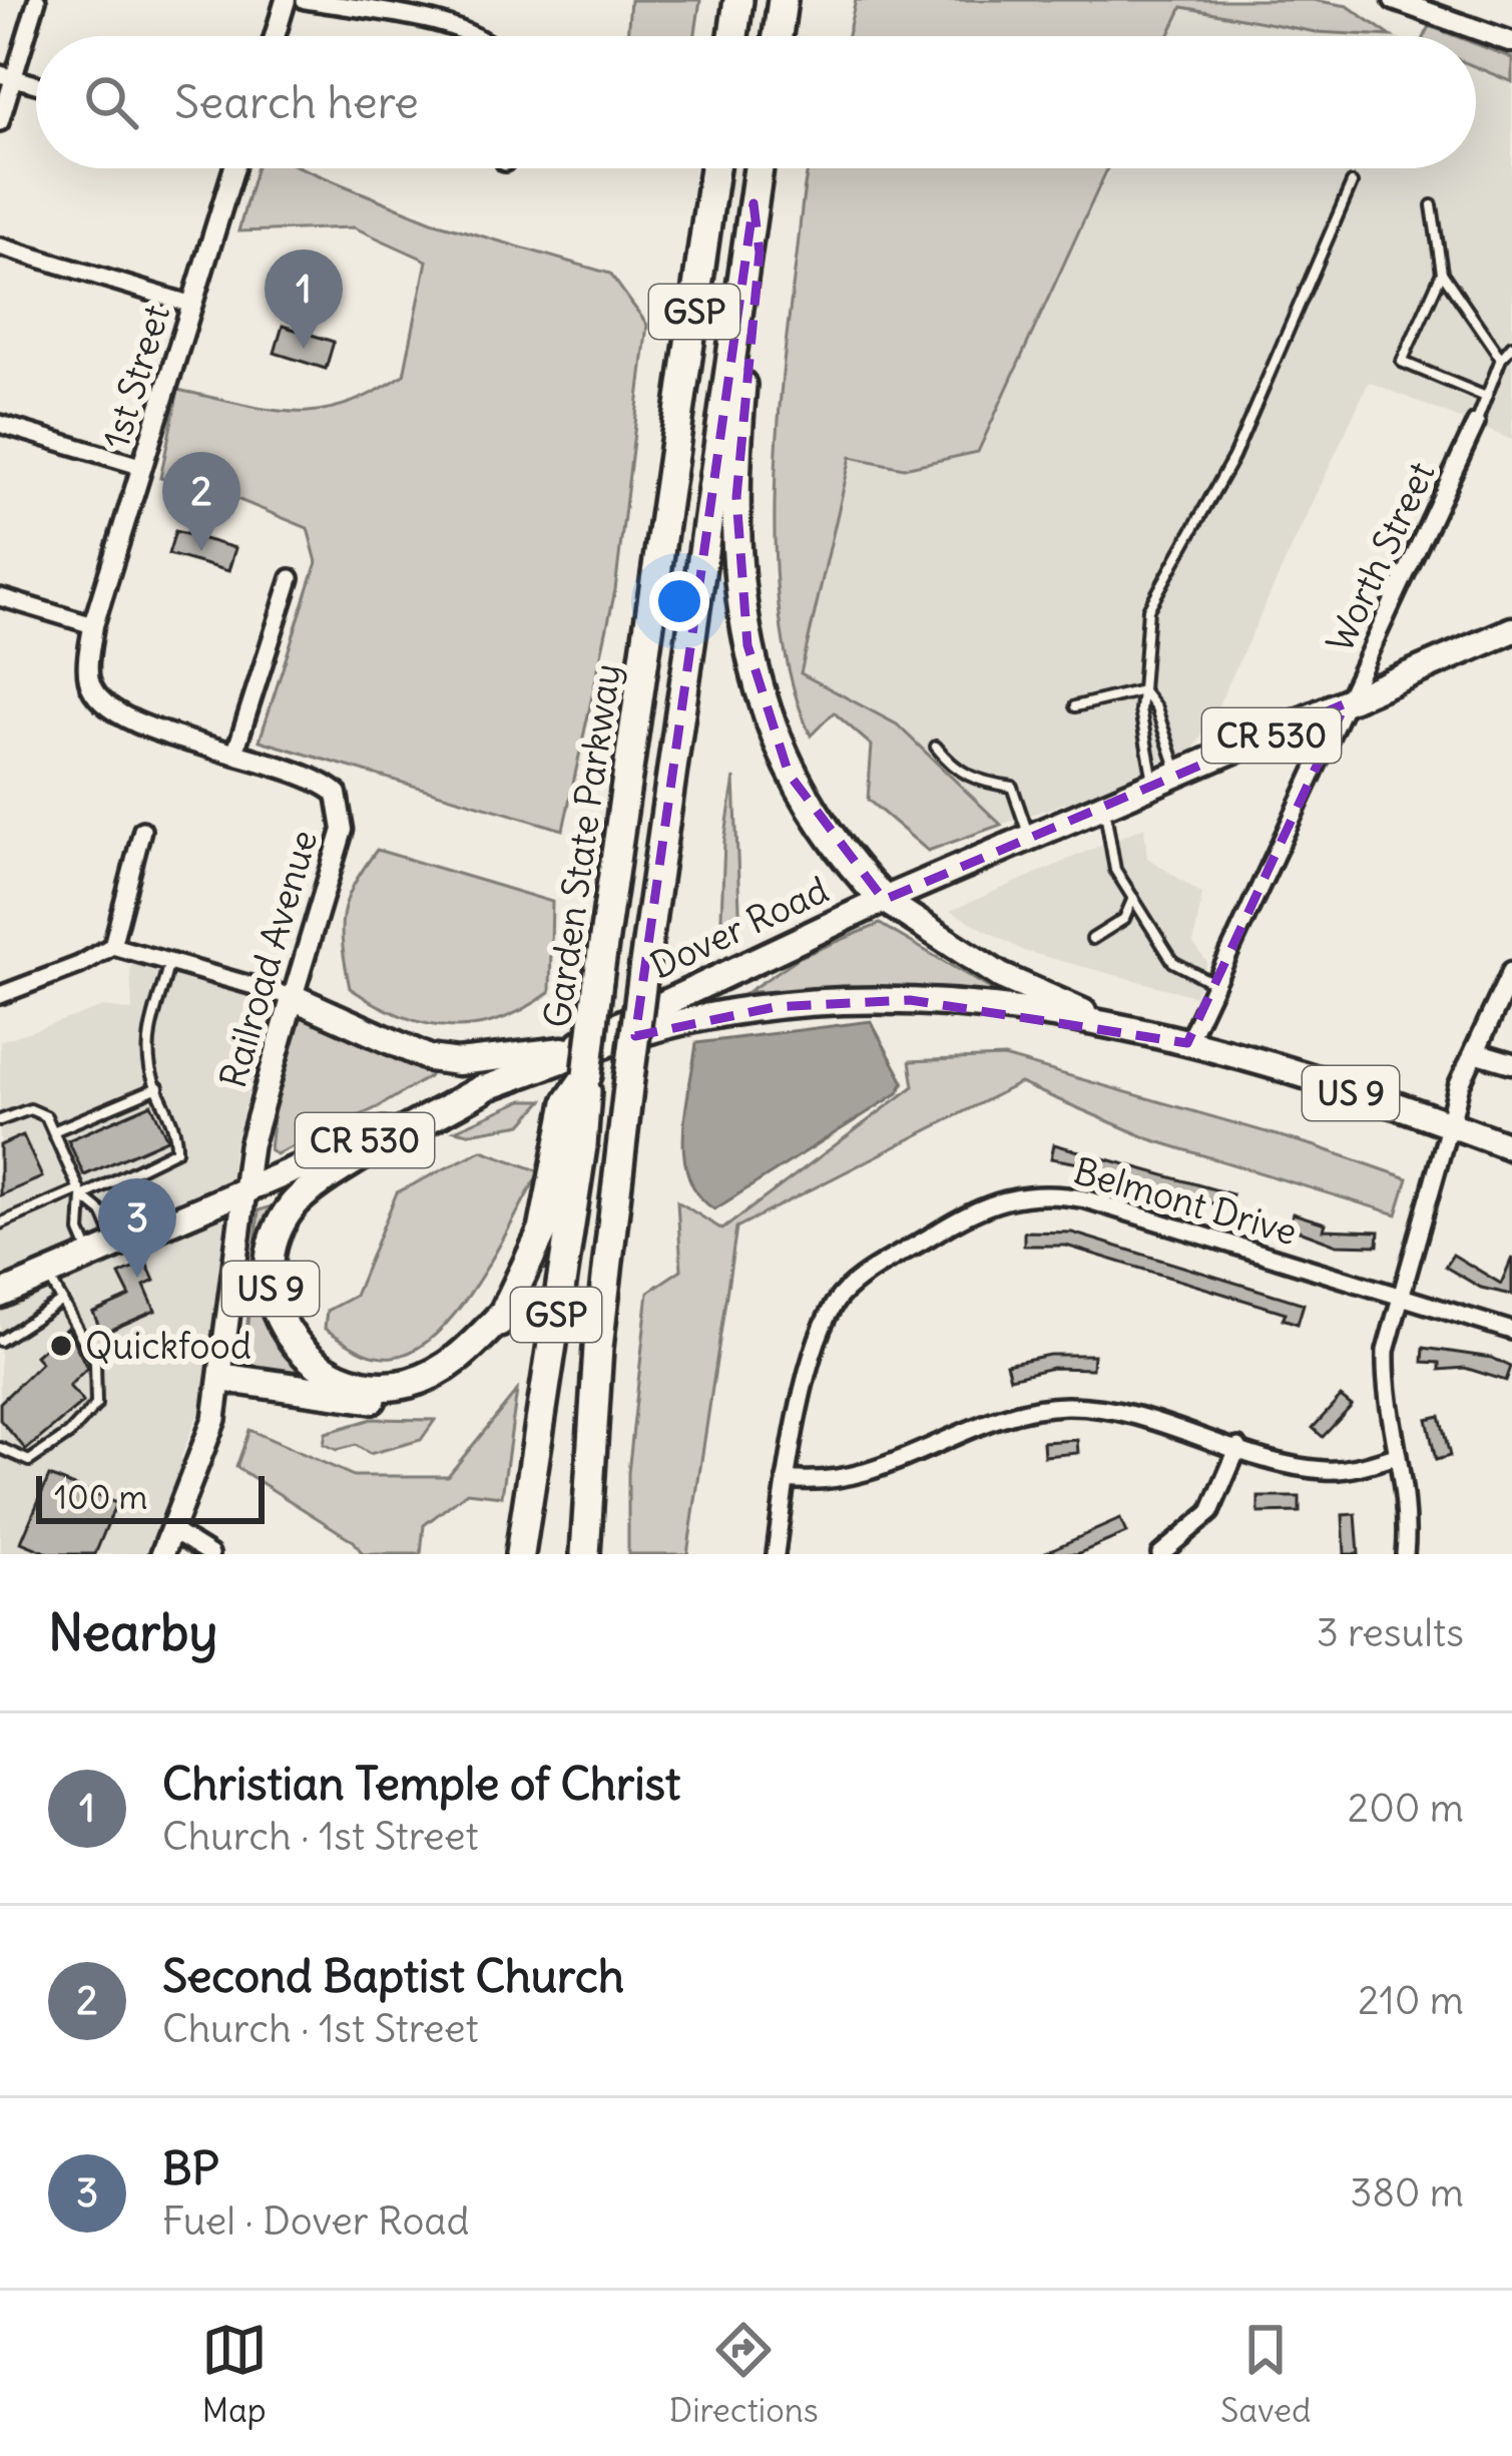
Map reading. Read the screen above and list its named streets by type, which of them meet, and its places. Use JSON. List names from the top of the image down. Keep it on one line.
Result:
{"streets":{"highway":["GSP","Garden State Parkway","US 9"],"main road":["CR 530","Dover Road","Railroad Avenue"],"street":["1st Street","Worth Street","Belmont Drive"]},"crossings":[["GSP","US 9"],["1st Street","Railroad Avenue"],["Worth Street","Dover Road"],["Worth Street","US 9"],["Garden State Parkway","US 9"],["Dover Road","Railroad Avenue"],["Dover Road","US 9"]],"places":["Quickfood"],"scale_bar":"100 m","page":{"search":"Search here","pins":["1","2","3"],"scale":"100 m","heading":["Nearby","3 results"],"list":[{"mark":"1","name":"Christian Temple of Christ","note":"Church · 1st Street","value":"200 m"},{"mark":"2","name":"Second Baptist Church","note":"Church · 1st Street","value":"210 m"},{"mark":"3","name":"BP","note":"Fuel · Dover Road","value":"380 m"}],"nav":["Map","Directions","Saved"]}}
